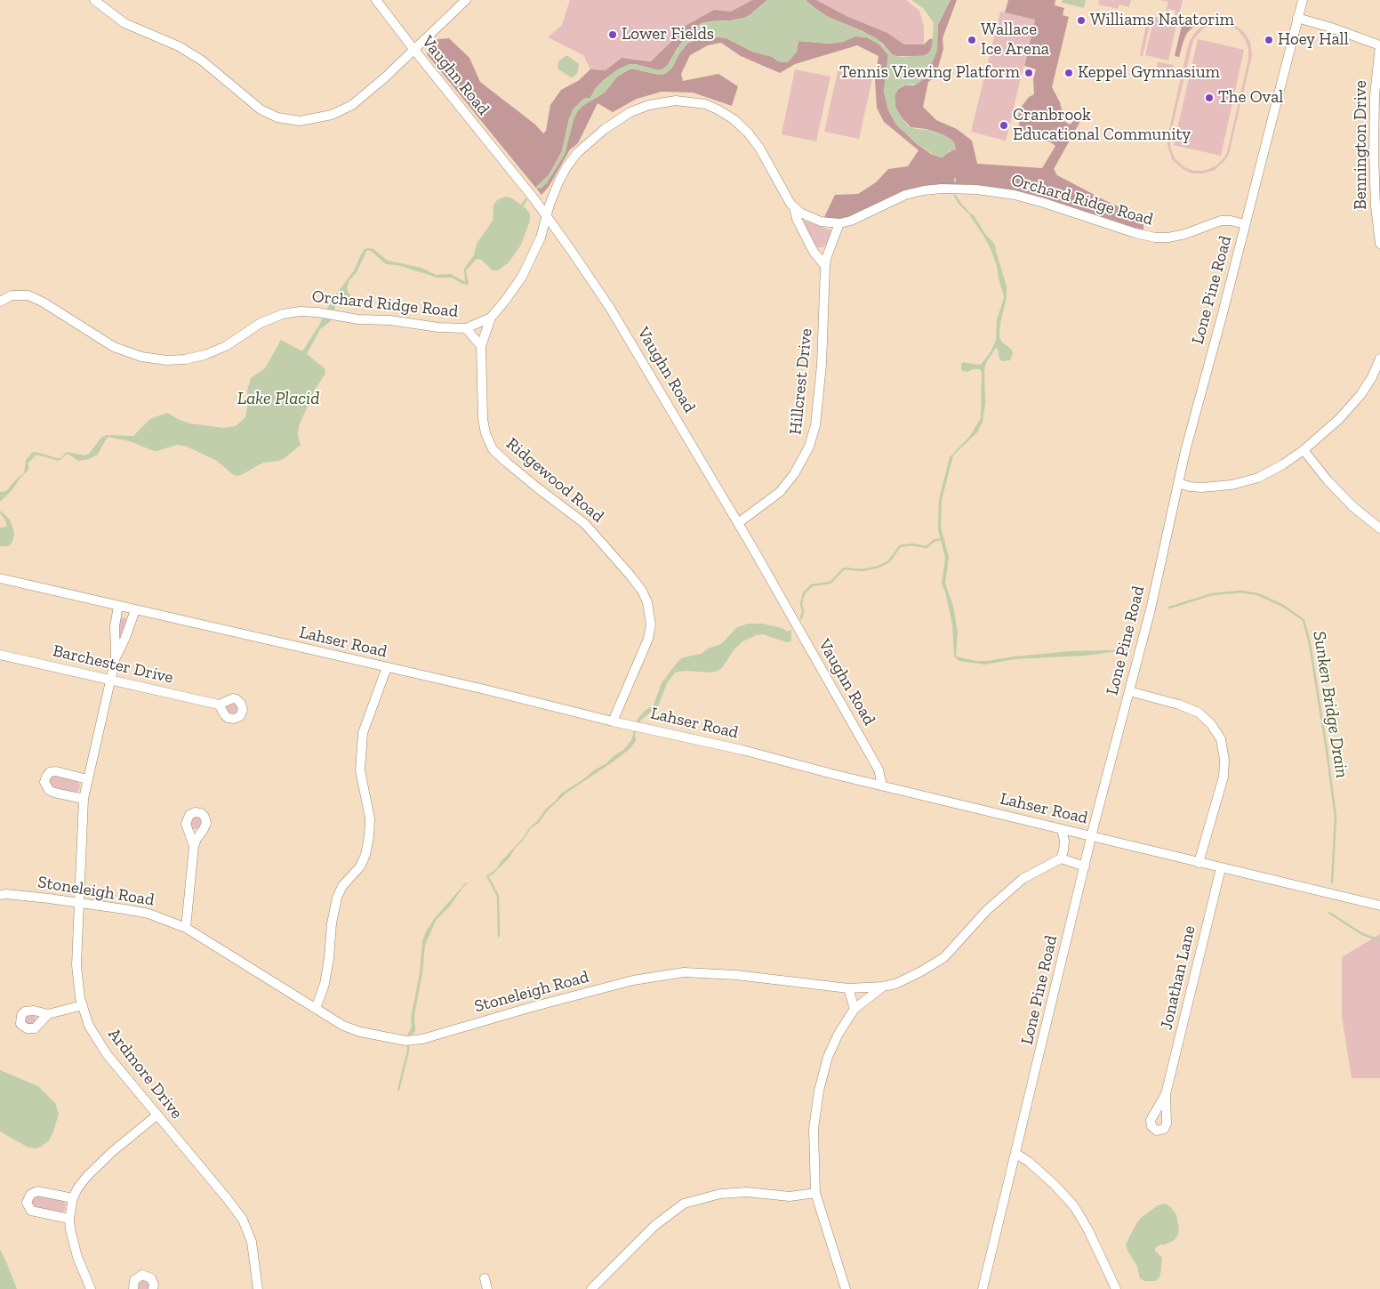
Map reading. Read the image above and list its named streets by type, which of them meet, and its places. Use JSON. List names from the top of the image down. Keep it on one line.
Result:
{"streets":{"street":["Vaughn Road","Bennington Drive","Orchard Ridge Road","Lone Pine Road","Hillcrest Drive","Ridgewood Road","Lahser Road","Barchester Drive","Stoneleigh Road","Jonathan Lane","Ardmore Drive"]},"crossings":[["Vaughn Road","Orchard Ridge Road"],["Vaughn Road","Hillcrest Drive"],["Vaughn Road","Lahser Road"],["Orchard Ridge Road","Lone Pine Road"],["Orchard Ridge Road","Hillcrest Drive"],["Orchard Ridge Road","Ridgewood Road"],["Lone Pine Road","Lahser Road"],["Ridgewood Road","Lahser Road"],["Lahser Road","Jonathan Lane"],["Lahser Road","Ardmore Drive"],["Barchester Drive","Ardmore Drive"],["Stoneleigh Road","Ardmore Drive"]],"water":["Lake Placid","Sunken Bridge Drain"],"places":["Williams Natatorim","Lower Fields","Wallace Ice Arena","Hoey Hall","Tennis Viewing Platform","Keppel Gymnasium","The Oval","Cranbrook Educational Community"]}
